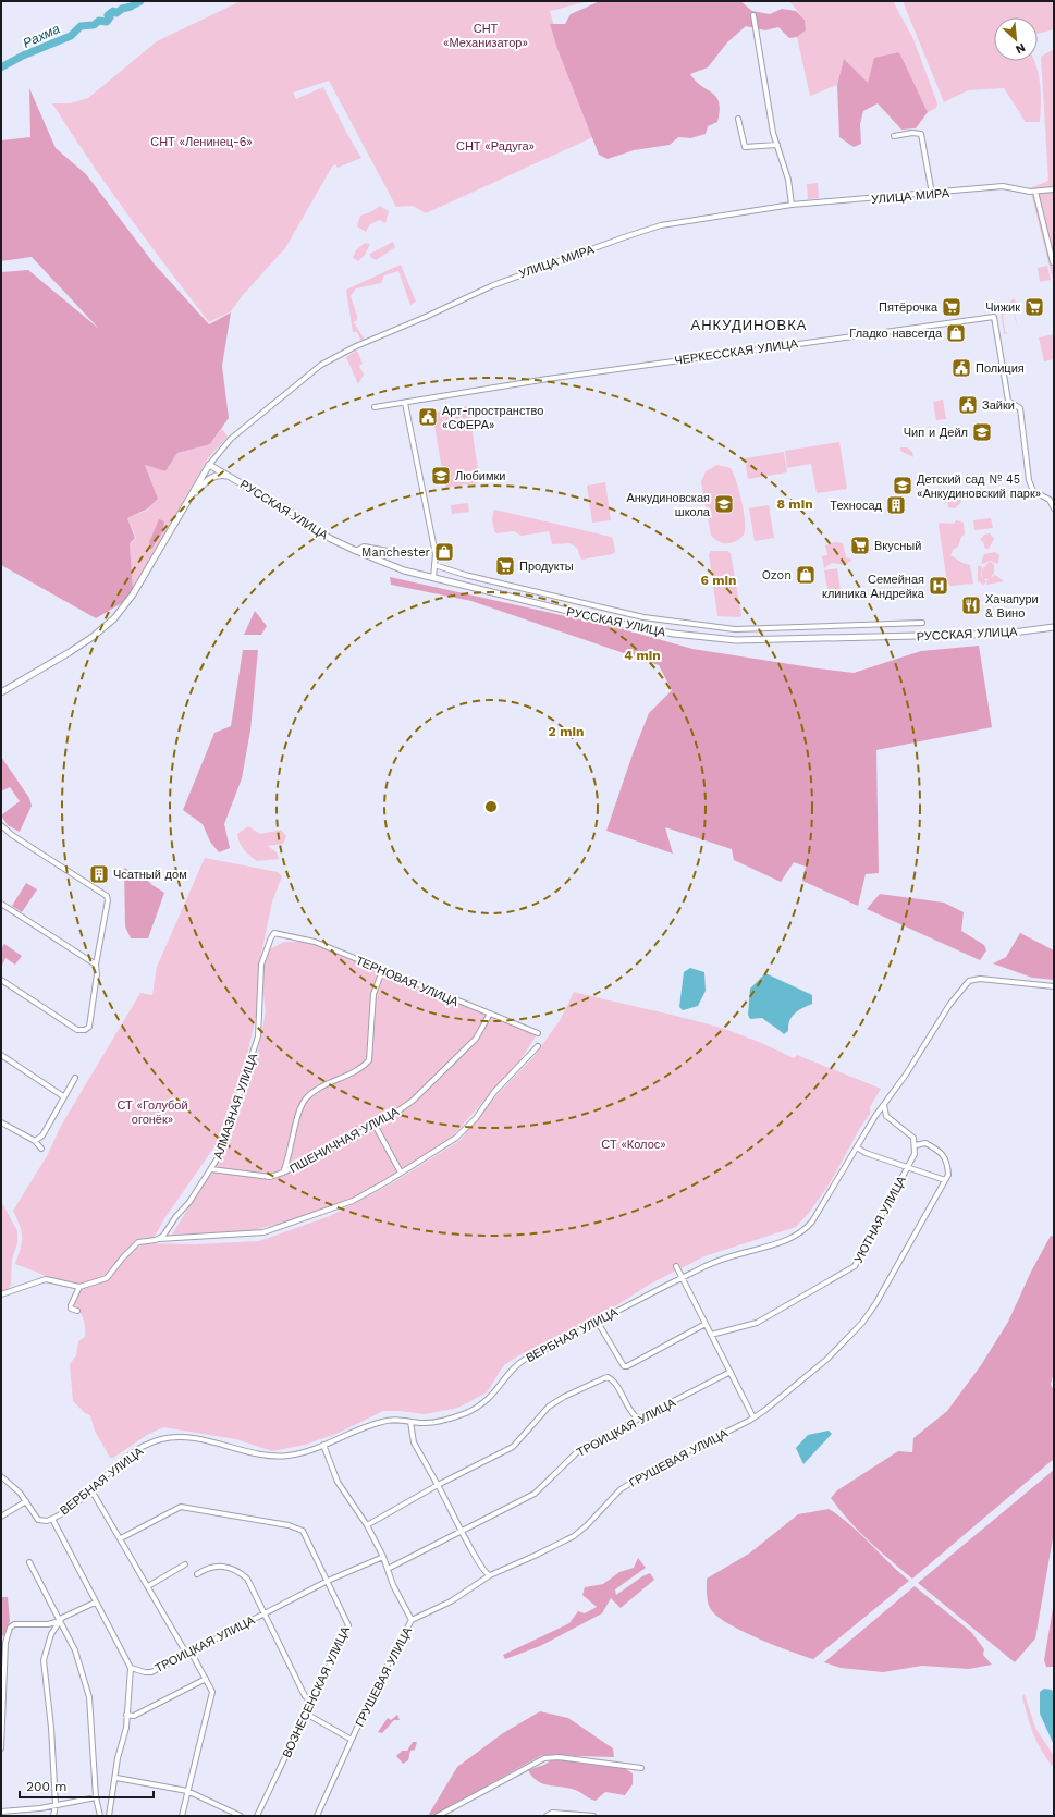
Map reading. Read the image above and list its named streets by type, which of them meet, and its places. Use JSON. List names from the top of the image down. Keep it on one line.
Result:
{"streets":{"street":["УЛИЦА МИРА","ЧЕРКЕССКАЯ УЛИЦА","РУССКАЯ УЛИЦА","ТЕРНОВАЯ УЛИЦА","АЛМАЗНАЯ УЛИЦА","ПШЕНИЧНАЯ УЛИЦА","УЮТНАЯ УЛИЦА","ВЕРБНАЯ УЛИЦА","ТРОИЦКАЯ УЛИЦА","ГРУШЕВАЯ УЛИЦА","ВОЗНЕСЕНСКАЯ УЛИЦА"]},"crossings":[["УЛИЦА МИРА","РУССКАЯ УЛИЦА"],["ТЕРНОВАЯ УЛИЦА","АЛМАЗНАЯ УЛИЦА"],["ТЕРНОВАЯ УЛИЦА","ПШЕНИЧНАЯ УЛИЦА"],["АЛМАЗНАЯ УЛИЦА","ПШЕНИЧНАЯ УЛИЦА"],["УЮТНАЯ УЛИЦА","ГРУШЕВАЯ УЛИЦА"],["ТРОИЦКАЯ УЛИЦА","ВОЗНЕСЕНСКАЯ УЛИЦА"]],"districts":["АНКУДИНОВКА"],"water":["Рахма"],"parks":["СНТ «Механизатор»","СНТ «Ленинец-6»","СНТ «Радуга»","СТ «Голубой огонёк»","СТ «Колос»"],"places":{"supermarket":["Пятёрочка","Чижик","Вкусный","Продукты"],"shop":["Гладко навсегда","Manchester","Ozon"],"public building":["Полиция","Зайки","Арт-пространство «СФЕРА»"],"school or university":["Чип и Дейл","Любимки","Детский сад № 45 «Анкудиновский парк»","Анкудиновская школа"],"building":["Техносад","Чсатный дом"],"hospital":["Семейная клиника Андрейка"],"restaurant":["Хачапури & Вино"]},"scale_bar":"200 m","north":"bottom right","rings":["8 min","6 min","4 min","2 min"]}
